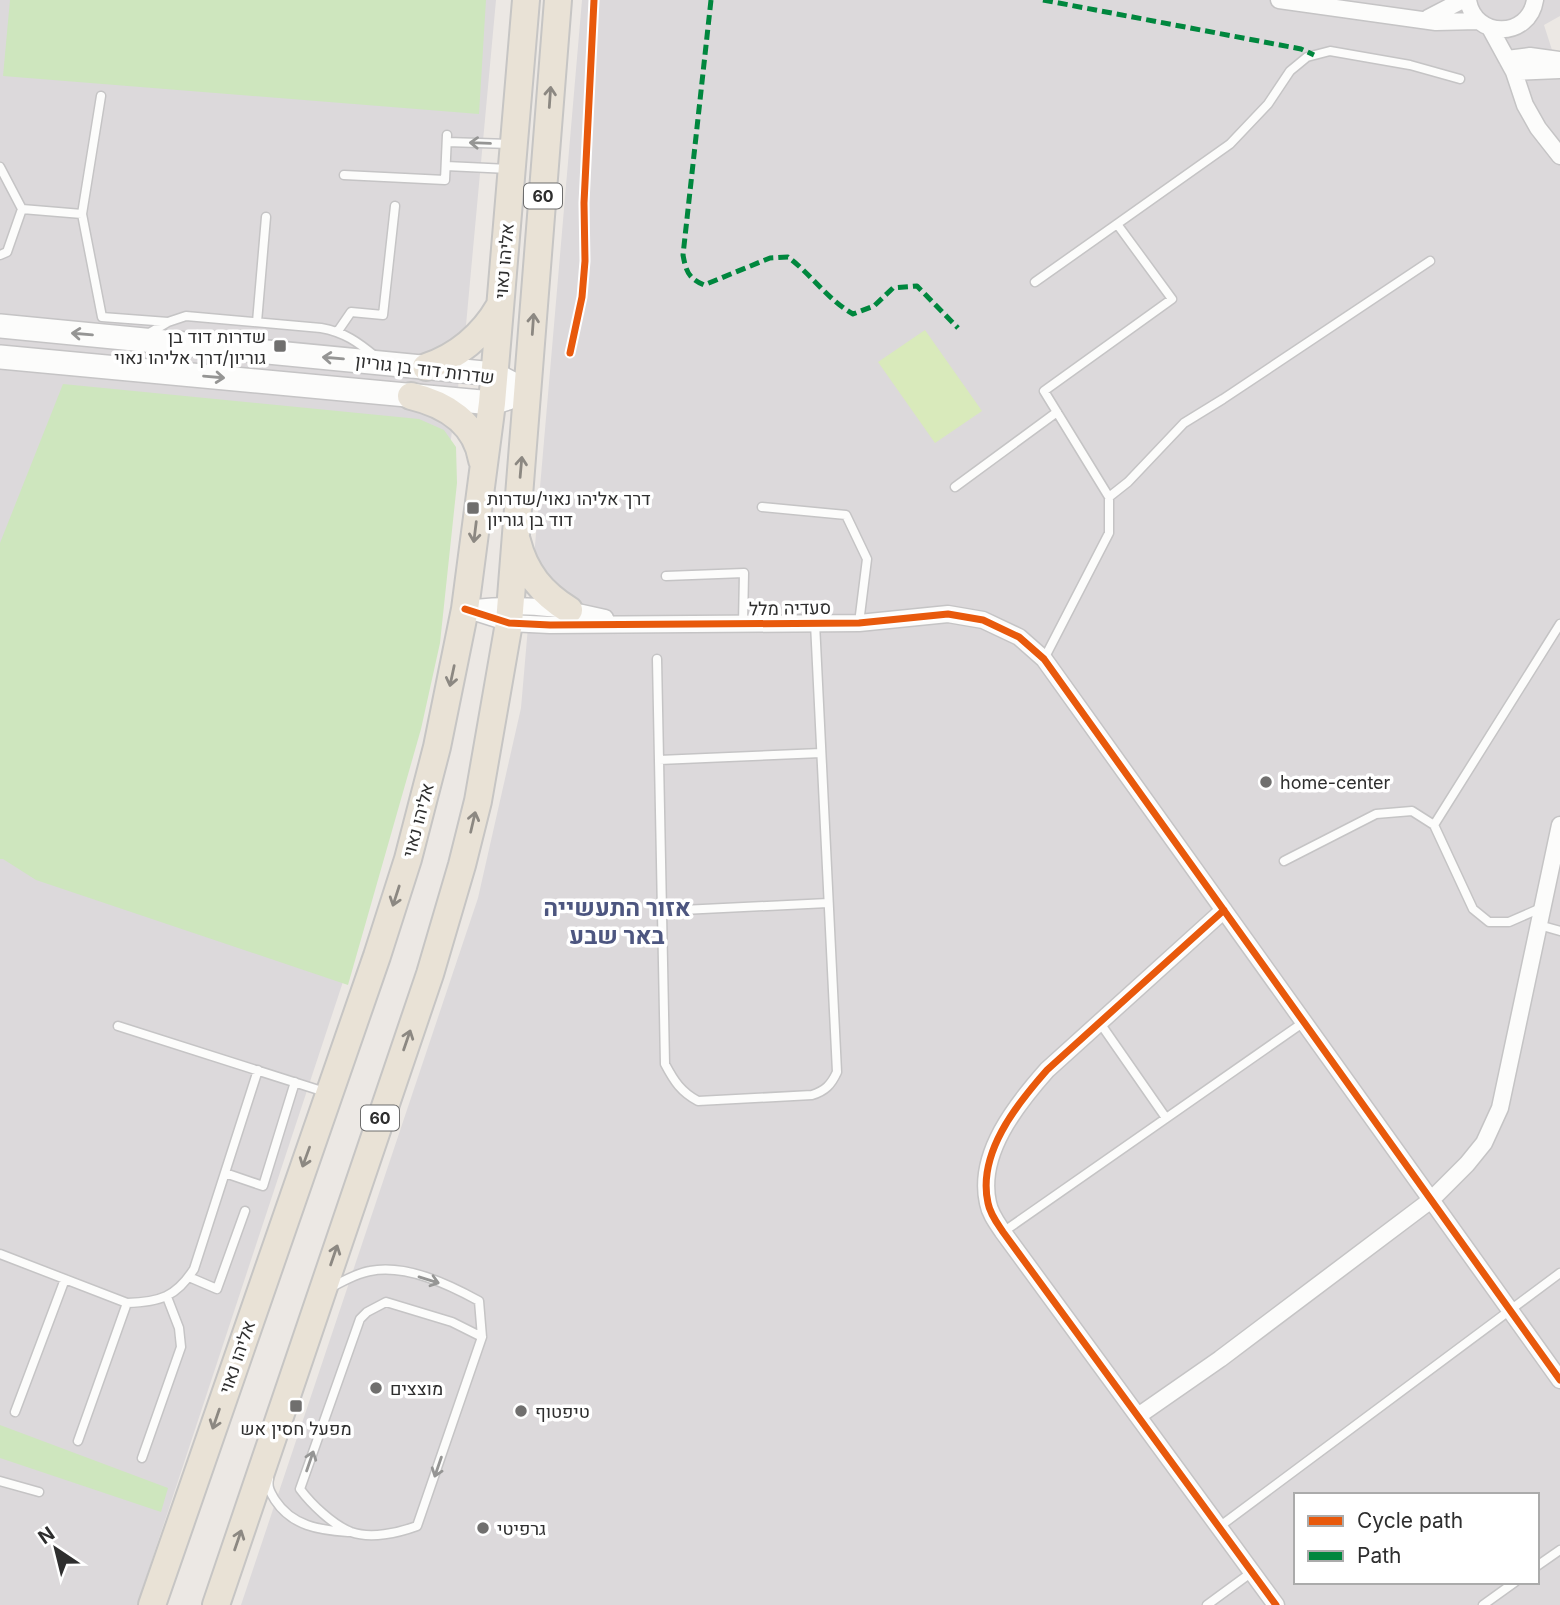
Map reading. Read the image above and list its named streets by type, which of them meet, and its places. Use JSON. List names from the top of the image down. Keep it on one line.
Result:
{"streets":{"highway":["60","אליהו נאוי"],"main road":["שדרות דוד בן גוריון"],"street":["סעדיה מלל"]},"crossings":[["אליהו נאוי","שדרות דוד בן גוריון"],["אליהו נאוי","סעדיה מלל"]],"districts":["אזור התעשייה באר שבע"],"places":{"transit":["שדרות דוד בן גוריון/דרך אליהו נאוי","דרך אליהו נאוי/שדרות דוד בן גוריון","מפעל חסין אש"],"other":["home-center","מוצצים","טיפטוף","גרפיטי"]},"legend":["Cycle path","Path"],"north":"top left"}
